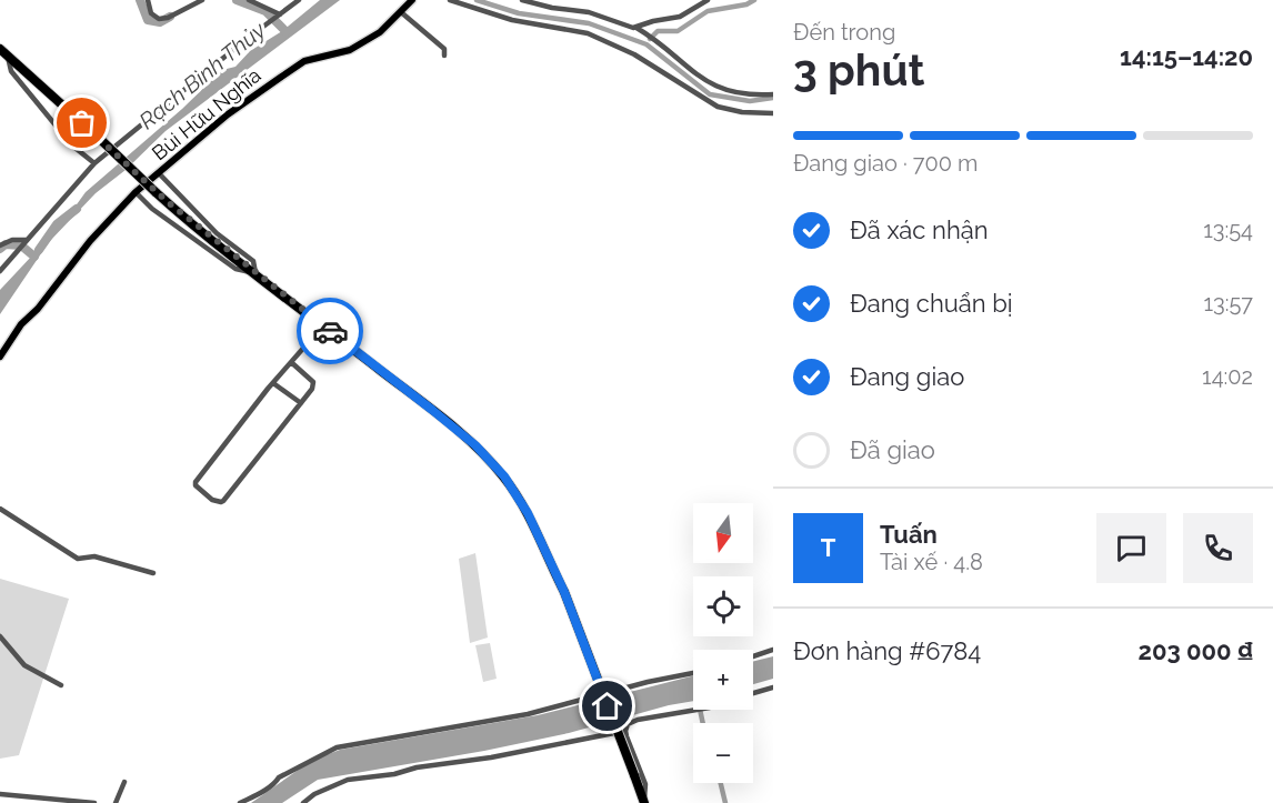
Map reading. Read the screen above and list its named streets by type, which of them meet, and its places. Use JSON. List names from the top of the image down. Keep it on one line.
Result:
{"streets":{"main road":["Bùi Hữu Nghĩa"]},"water":["Rạch Bình Thủy"],"north":"bottom","page":{"heading":["3 phút","Đến trong","14:15–14:20"],"panel":["Tuấn","Tài xế · 4.8","Đơn hàng #6784","203 000 ₫"],"bar":"Đang giao · 700 m","list":[["Đã xác nhận","13:54"],["Đang chuẩn bị","13:57"],["Đang giao","14:02"],"Đã giao"],"map_buttons":["+","−"],"round":"T"}}
